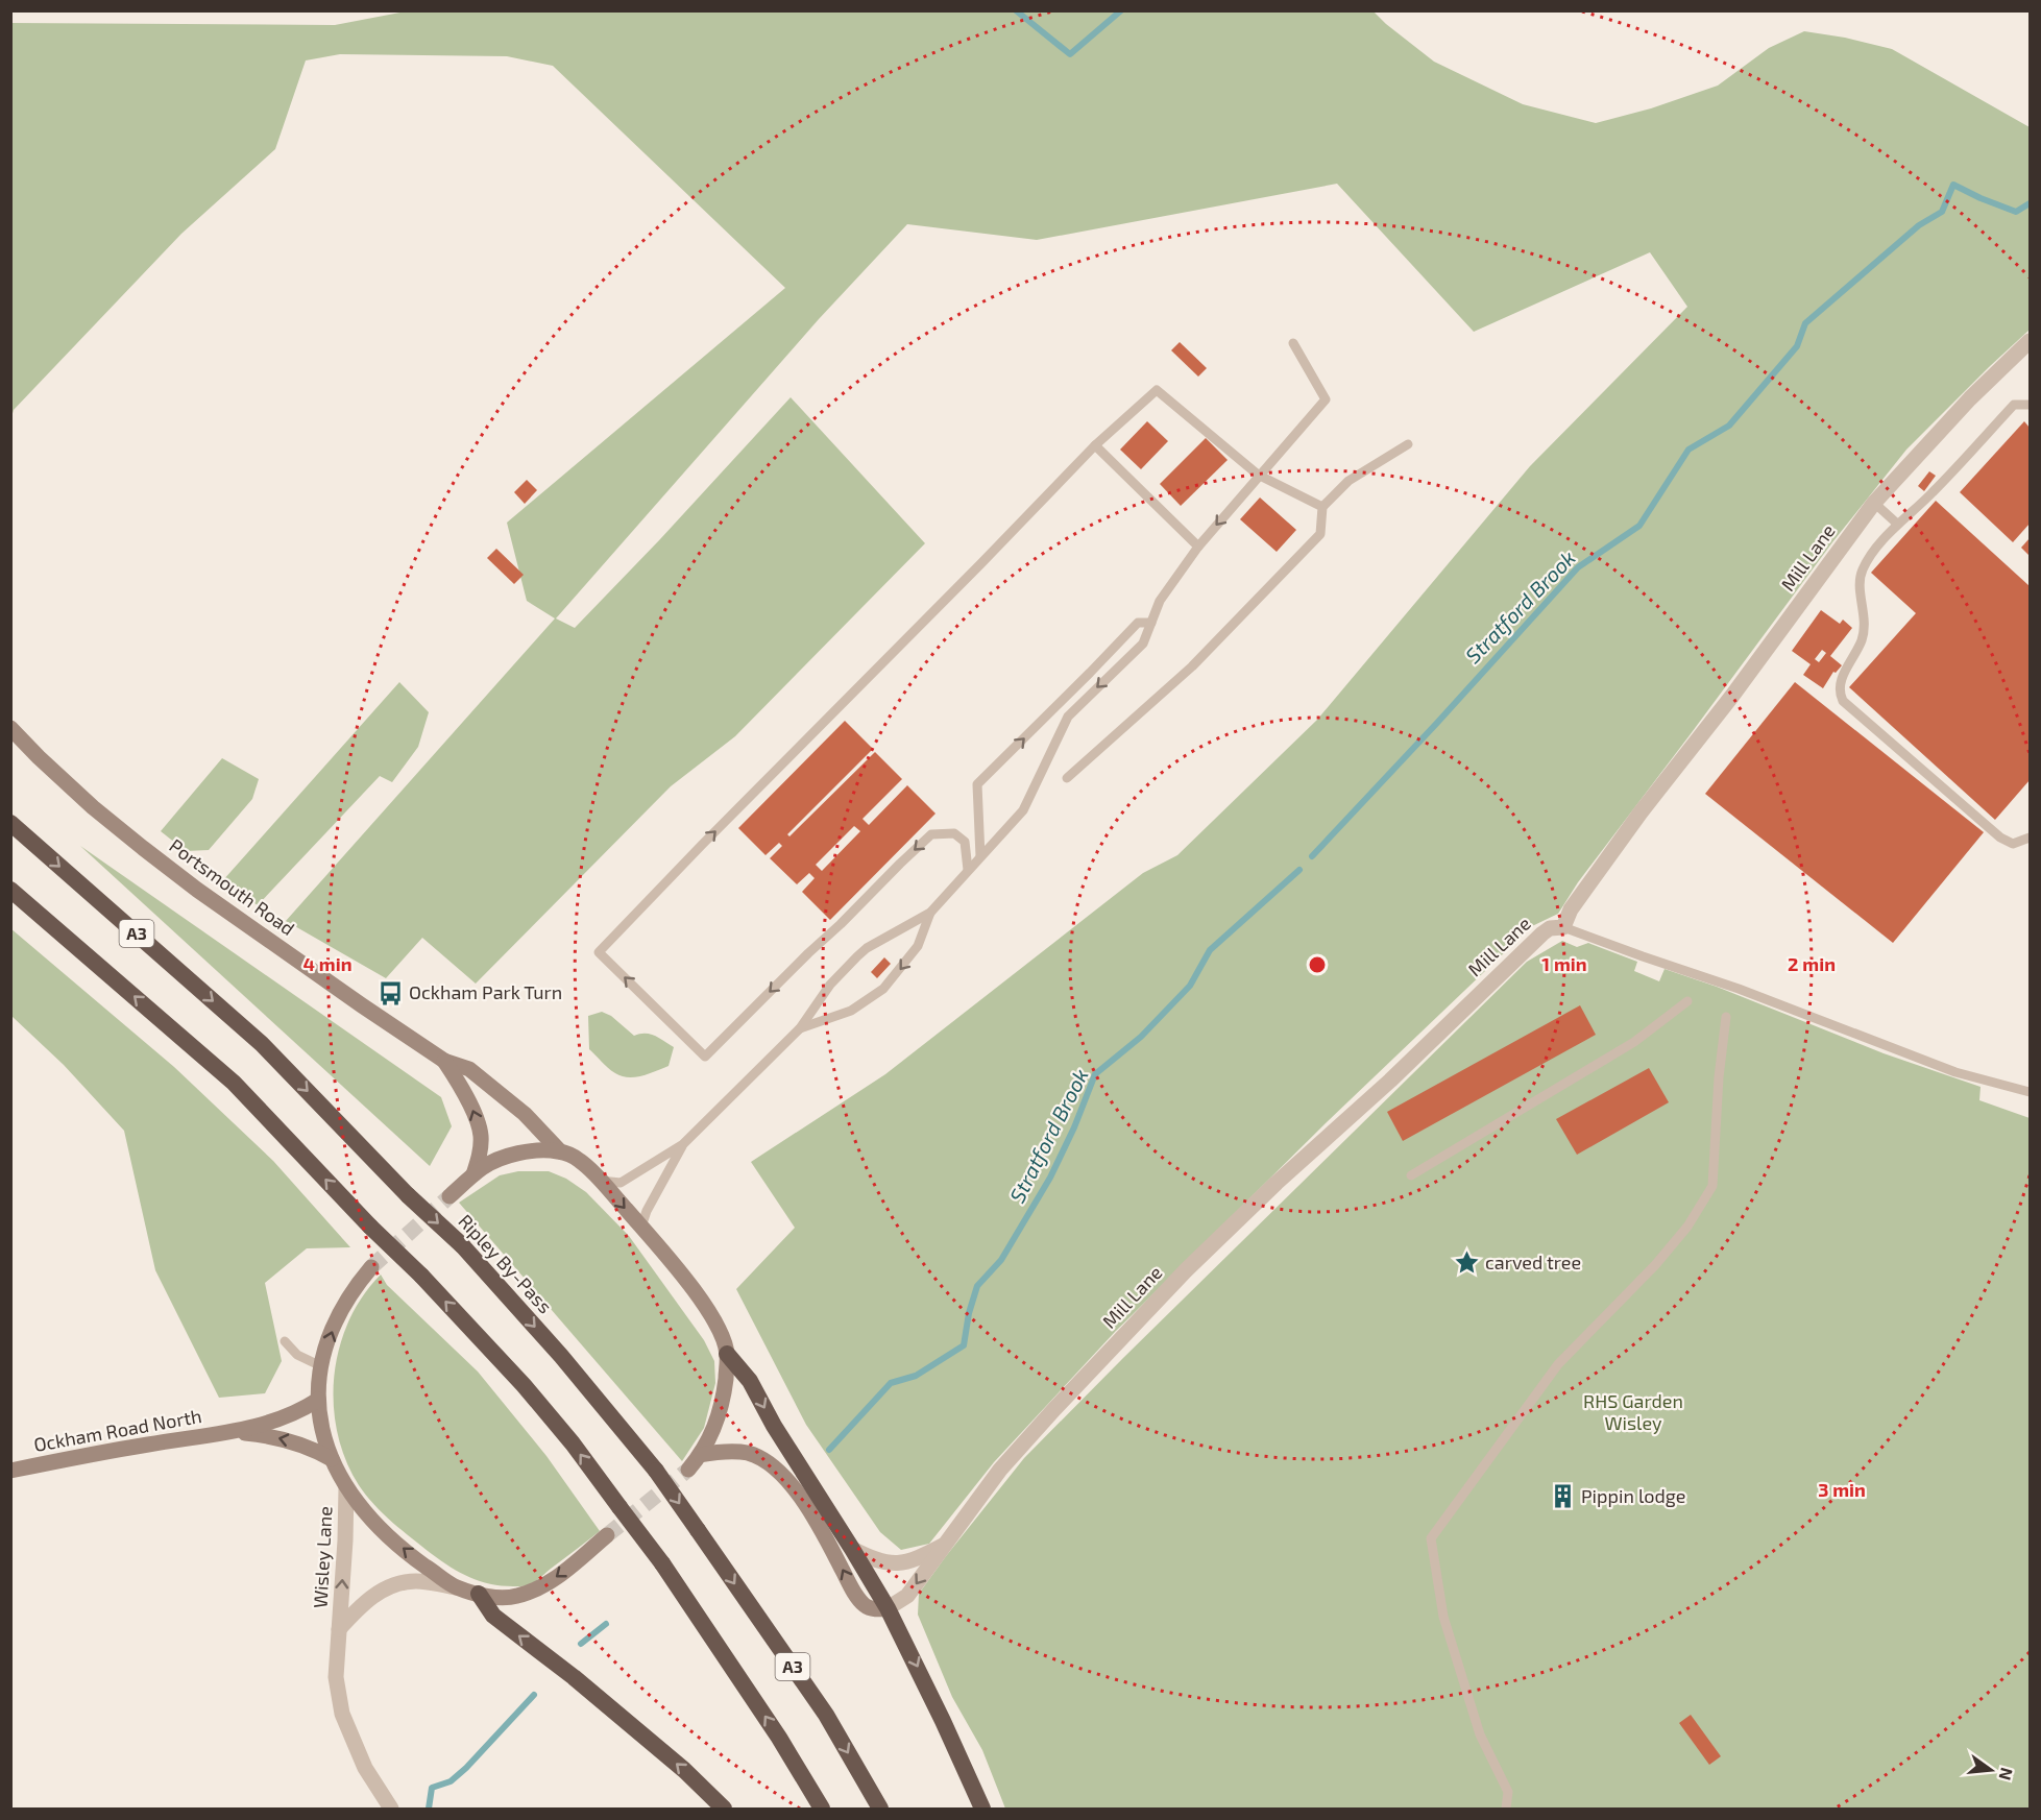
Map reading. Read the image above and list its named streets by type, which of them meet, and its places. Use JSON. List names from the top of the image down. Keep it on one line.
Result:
{"streets":{"highway":["A3","Ripley By-Pass"],"main road":["Portsmouth Road","Ockham Road North"],"street":["Mill Lane","Wisley Lane"]},"water":["Stratford Brook"],"parks":["RHS Garden Wisley"],"places":{"bus stop":["Ockham Park Turn"],"place":["carved tree"],"building":["Pippin lodge"]},"north":"right","rings":["1 min","2 min","4 min","3 min"]}
